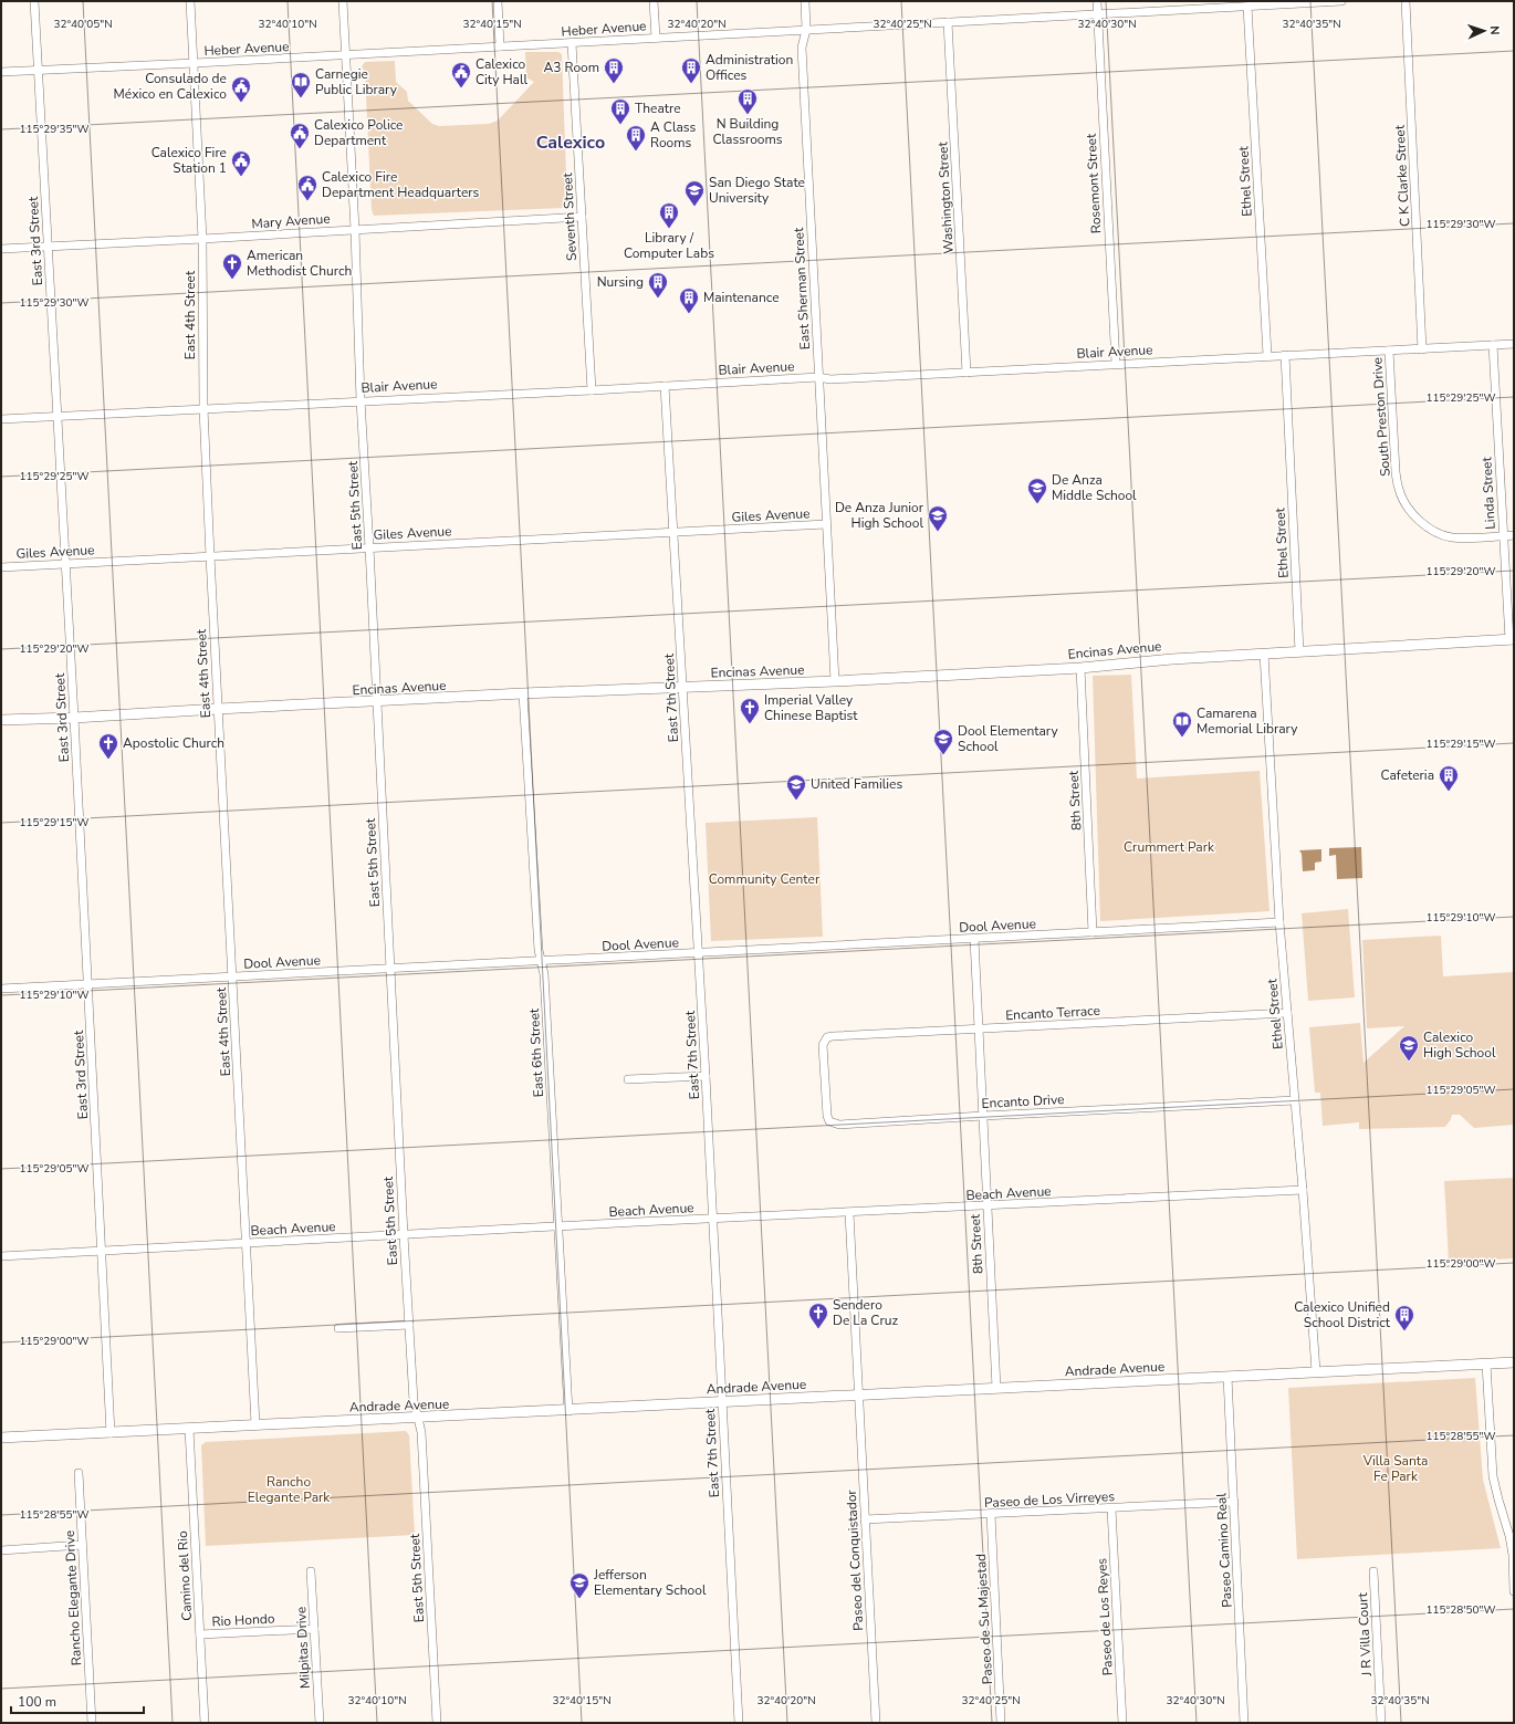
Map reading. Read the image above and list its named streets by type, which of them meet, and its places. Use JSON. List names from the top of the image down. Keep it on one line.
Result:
{"streets":{"street":["Heber Avenue","C K Clarke Street","Ethel Street","Rosemont Street","Washington Street","Seventh Street","Mary Avenue","East 3rd Street","East Sherman Street","East 4th Street","Blair Avenue","South Preston Drive","Linda Street","East 5th Street","Giles Avenue","Encinas Avenue","East 7th Street","8th Street","Dool Avenue","Encanto Terrace","East 6th Street","Encanto Drive","Beach Avenue","Andrade Avenue","Paseo de Los Virreyes","Paseo Camino Real","Paseo del Conquistador","Camino del Rio","Rancho Elegante Drive","Paseo de Los Reyes","Paseo de Su Majestad","Rio Hondo","J R Villa Court","Milpitas Drive"]},"crossings":[["Heber Avenue","Ethel Street"],["Heber Avenue","Rosemont Street"],["Heber Avenue","Washington Street"],["Heber Avenue","Seventh Street"],["Heber Avenue","East 3rd Street"],["Heber Avenue","East Sherman Street"],["Heber Avenue","East 4th Street"],["Heber Avenue","East 5th Street"],["C K Clarke Street","Blair Avenue"],["Ethel Street","Blair Avenue"],["Ethel Street","Encinas Avenue"],["Ethel Street","Dool Avenue"],["Ethel Street","Encanto Terrace"],["Ethel Street","Encanto Drive"],["Ethel Street","Beach Avenue"],["Ethel Street","Andrade Avenue"],["Rosemont Street","Blair Avenue"],["Washington Street","Blair Avenue"],["Seventh Street","Mary Avenue"],["Seventh Street","Blair Avenue"],["Mary Avenue","East 3rd Street"],["Mary Avenue","East 4th Street"],["Mary Avenue","East 5th Street"],["East 3rd Street","Blair Avenue"],["East 3rd Street","Giles Avenue"],["East 3rd Street","Encinas Avenue"],["East 3rd Street","Dool Avenue"],["East 3rd Street","Beach Avenue"],["East 3rd Street","Andrade Avenue"],["East Sherman Street","Blair Avenue"],["East Sherman Street","Giles Avenue"],["East Sherman Street","Encinas Avenue"],["East 4th Street","Blair Avenue"],["East 4th Street","Giles Avenue"],["East 4th Street","Encinas Avenue"],["East 4th Street","Dool Avenue"],["East 4th Street","Beach Avenue"],["East 4th Street","Andrade Avenue"],["Blair Avenue","South Preston Drive"],["Blair Avenue","Linda Street"],["Blair Avenue","East 5th Street"],["Blair Avenue","East 7th Street"],["South Preston Drive","Linda Street"],["Linda Street","Encinas Avenue"],["East 5th Street","Giles Avenue"],["East 5th Street","Encinas Avenue"],["East 5th Street","Dool Avenue"],["East 5th Street","Beach Avenue"],["East 5th Street","Andrade Avenue"],["Giles Avenue","East 7th Street"],["Encinas Avenue","East 7th Street"],["Encinas Avenue","8th Street"],["Encinas Avenue","East 6th Street"],["East 7th Street","Dool Avenue"],["East 7th Street","Beach Avenue"],["East 7th Street","Andrade Avenue"],["8th Street","Dool Avenue"],["8th Street","Encanto Terrace"],["8th Street","Encanto Drive"],["8th Street","Beach Avenue"],["8th Street","Andrade Avenue"],["Dool Avenue","East 6th Street"],["Encanto Terrace","Encanto Drive"],["East 6th Street","Beach Avenue"],["East 6th Street","Andrade Avenue"],["Andrade Avenue","Paseo Camino Real"],["Andrade Avenue","Paseo del Conquistador"],["Andrade Avenue","Camino del Rio"],["Paseo de Los Virreyes","Paseo Camino Real"],["Paseo de Los Virreyes","Paseo del Conquistador"],["Paseo de Los Virreyes","Paseo de Los Reyes"],["Paseo de Los Virreyes","Paseo de Su Majestad"],["Camino del Rio","Rio Hondo"],["Rio Hondo","Milpitas Drive"]],"districts":["Calexico"],"parks":["Crummert Park","Community Center","Villa Santa Fe Park","Rancho Elegante Park"],"places":{"building":["A3 Room","Administration Offices","N Building Classrooms","Theatre","A Class Rooms","Library / Computer Labs","Nursing","Maintenance","Cafeteria","Calexico Unified School District"],"public building":["Calexico City Hall","Consulado de México en Calexico","Calexico Police Department","Calexico Fire Station 1","Calexico Fire Department Headquarters"],"library":["Carnegie Public Library","Camarena Memorial Library"],"school or university":["San Diego State University","De Anza Middle School","De Anza Junior High School","Dool Elementary School","United Families","Calexico High School","Jefferson Elementary School"],"church":["American Methodist Church","Imperial Valley Chinese Baptist","Apostolic Church","Sendero De La Cruz"]},"scale_bar":"100 m","north":"right","coordinates":["32°40'05\"N","32°40'10\"N","32°40'15\"N","32°40'20\"N","32°40'25\"N","32°40'30\"N","32°40'35\"N","115°29'35\"W","115°29'30\"W","115°29'25\"W","115°29'20\"W","115°29'15\"W","115°29'10\"W","115°29'05\"W","115°29'00\"W","115°28'55\"W","115°28'50\"W"]}
